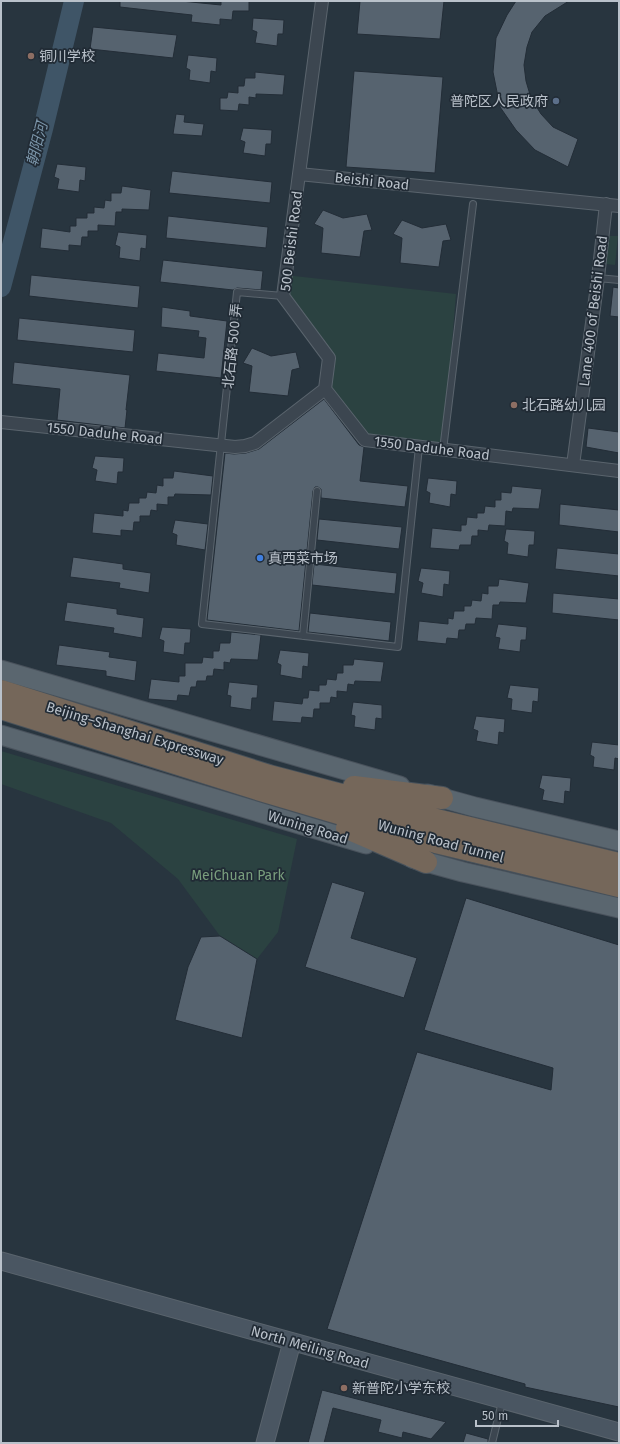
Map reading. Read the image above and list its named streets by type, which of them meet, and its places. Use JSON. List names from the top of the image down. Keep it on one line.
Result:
{"streets":{"highway":["Beijing–Shanghai Expressway","Wuning Road Tunnel"],"main road":["Wuning Road"],"street":["Beishi Road","500 Beishi Road","Lane 400 of Beishi Road","1550 Daduhe Road","North Meiling Road"],"lane":["北石路 500 弄"]},"crossings":[["Beishi Road","500 Beishi Road"],["Beishi Road","Lane 400 of Beishi Road"],["500 Beishi Road","北石路 500 弄"],["500 Beishi Road","1550 Daduhe Road"],["Lane 400 of Beishi Road","1550 Daduhe Road"],["北石路 500 弄","1550 Daduhe Road"],["Beijing–Shanghai Expressway","Wuning Road Tunnel"]],"water":["朝阳河"],"parks":["MeiChuan Park"],"places":["铜川学校","普陀区人民政府","北石路幼儿园","真西菜市场","新普陀小学东校"],"scale_bar":"50 m"}
